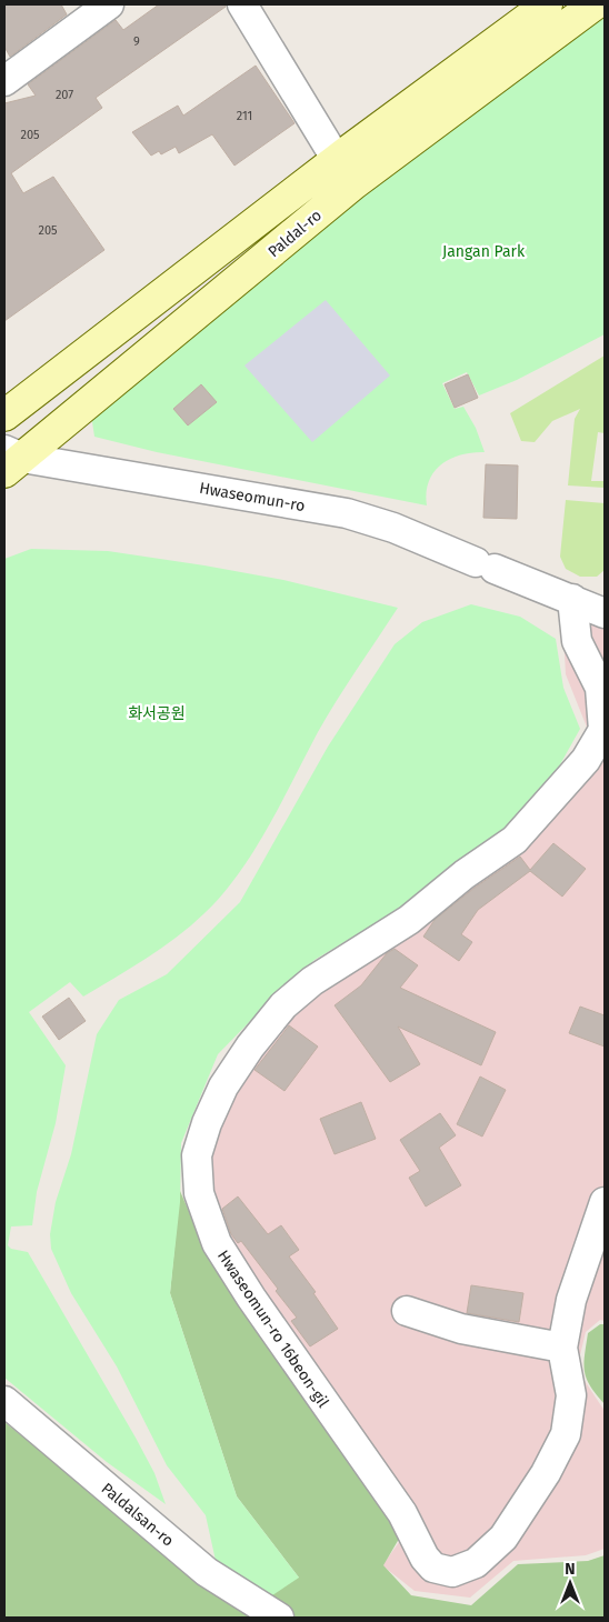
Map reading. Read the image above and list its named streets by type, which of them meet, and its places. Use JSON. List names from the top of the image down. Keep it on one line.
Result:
{"streets":{"main road":["Paldal-ro"],"street":["Hwaseomun-ro","Hwaseomun-ro 16beon-gil","Paldalsan-ro"]},"crossings":[["Paldal-ro","Hwaseomun-ro"],["Hwaseomun-ro","Hwaseomun-ro 16beon-gil"]],"parks":["Jangan Park","화서공원"],"house_numbers":["9","207","211","205","205"],"north":"top"}
